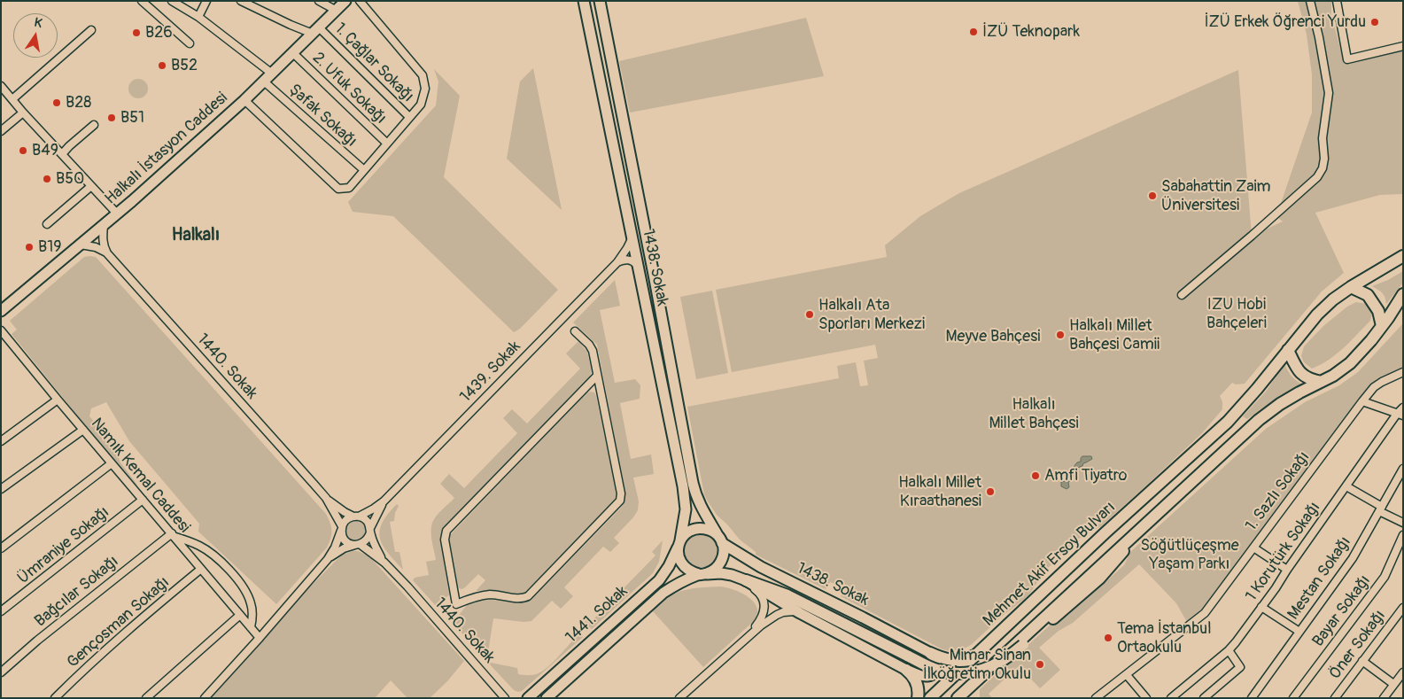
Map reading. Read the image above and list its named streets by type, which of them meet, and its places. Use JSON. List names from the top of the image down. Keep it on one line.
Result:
{"streets":{"main road":["Mehmet Akif Ersoy Bulvarı"],"street":["1. Çağlar Sokağı","2. Ufuk Sokağı","Şafak Sokağı","Halkalı İstasyon Caddesi","1438. Sokak","1440. Sokak","1439. Sokak","Namık Kemal Caddesi","1. Sazlı Sokağı","Ümraniye Sokağı","1 Korutürk Sokağı","Mestan Sokağı","Bağcılar Sokağı","Bayar Sokağı","1441. Sokak","Gençosman Sokağı","Öner Sokağı"]},"crossings":[["1. Çağlar Sokağı","Halkalı İstasyon Caddesi"],["2. Ufuk Sokağı","Halkalı İstasyon Caddesi"],["Şafak Sokağı","Halkalı İstasyon Caddesi"],["Halkalı İstasyon Caddesi","1440. Sokak"],["1438. Sokak","1439. Sokak"],["1438. Sokak","1441. Sokak"],["Namık Kemal Caddesi","Ümraniye Sokağı"],["Namık Kemal Caddesi","Bağcılar Sokağı"],["Namık Kemal Caddesi","Gençosman Sokağı"]],"districts":["Halkalı"],"parks":["IZU Hobi Bahçeleri","Meyve Bahçesi","Halkalı Millet Bahçesi","Söğütlüçeşme Yaşam Parkı"],"places":["İZÜ Erkek Öğrenci Yurdu","İZÜ Teknopark","B26","B52","B28","B51","B49","B50","Sabahattin Zaim Üniversitesi","B19","Halkalı Ata Sporları Merkezi","Halkalı Millet Bahçesi Camii","Amfi Tiyatro","Halkalı Millet Kıraathanesi","Tema İstanbul Ortaokulu","Mimar Sinan İlköğretim Okulu"],"north":"top"}
